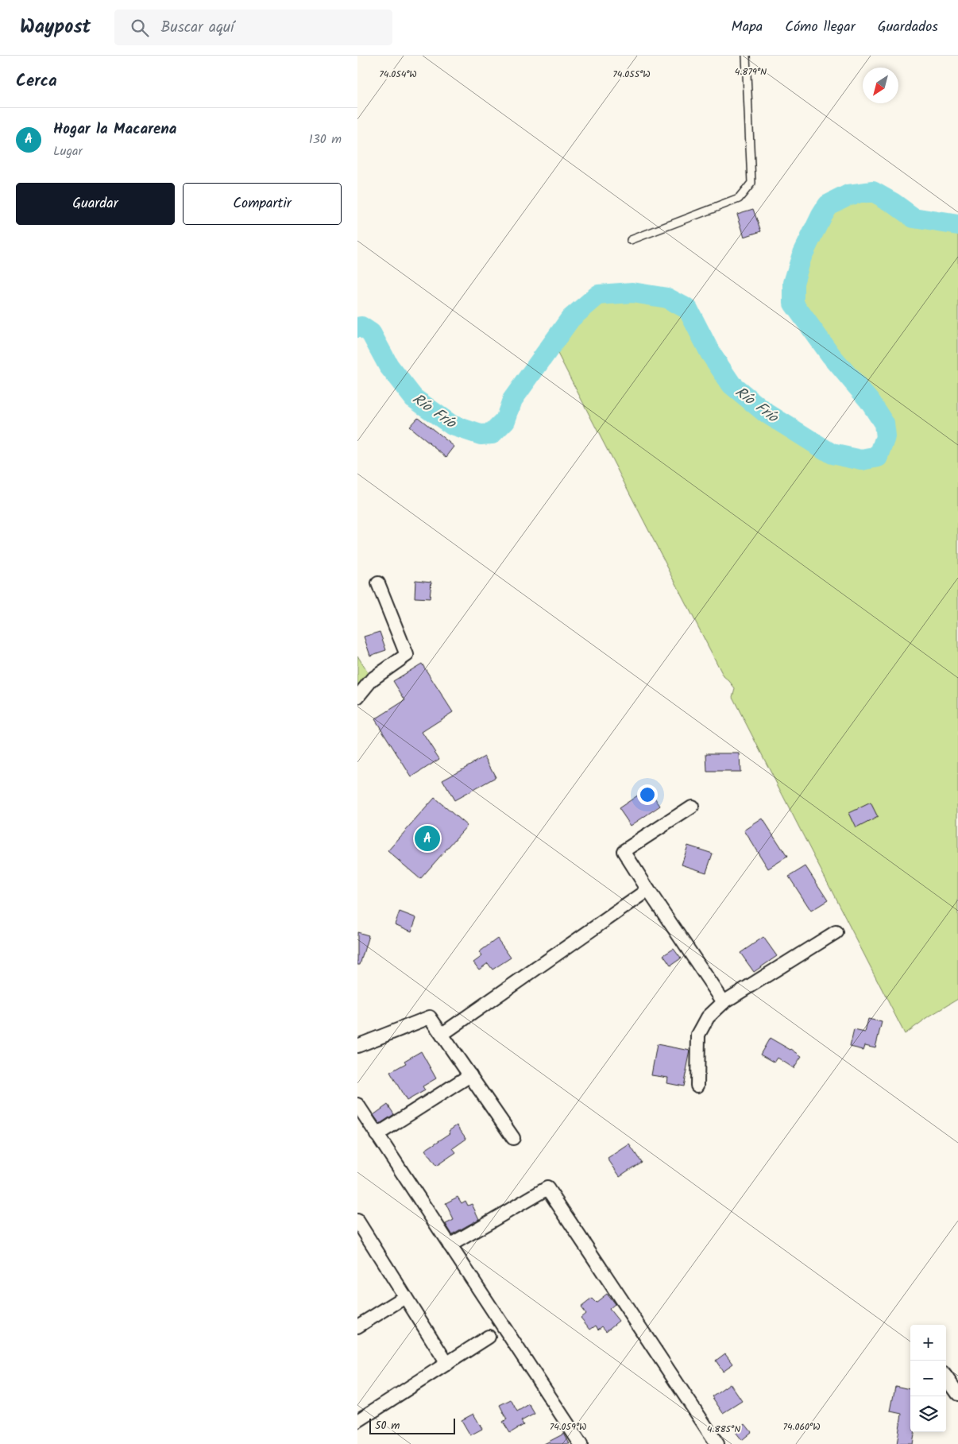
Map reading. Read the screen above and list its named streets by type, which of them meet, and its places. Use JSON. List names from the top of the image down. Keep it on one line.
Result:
{"water":["Río Frío"],"scale_bar":"50 m","north":"bottom left","page":{"header":"Waypost","search":"Buscar aquí","nav":["Mapa","Cómo llegar","Guardados"],"heading":"Cerca","list":[{"mark":"A","name":"Hogar la Macarena","note":"Lugar","value":"130 m"}],"buttons":["Guardar","Compartir"],"pins":"A","map_buttons":["+","−"],"scale":"50 m"},"coordinates":["4.879°N","74.054°W","74.055°W","74.059°W","74.060°W","4.885°N"]}
